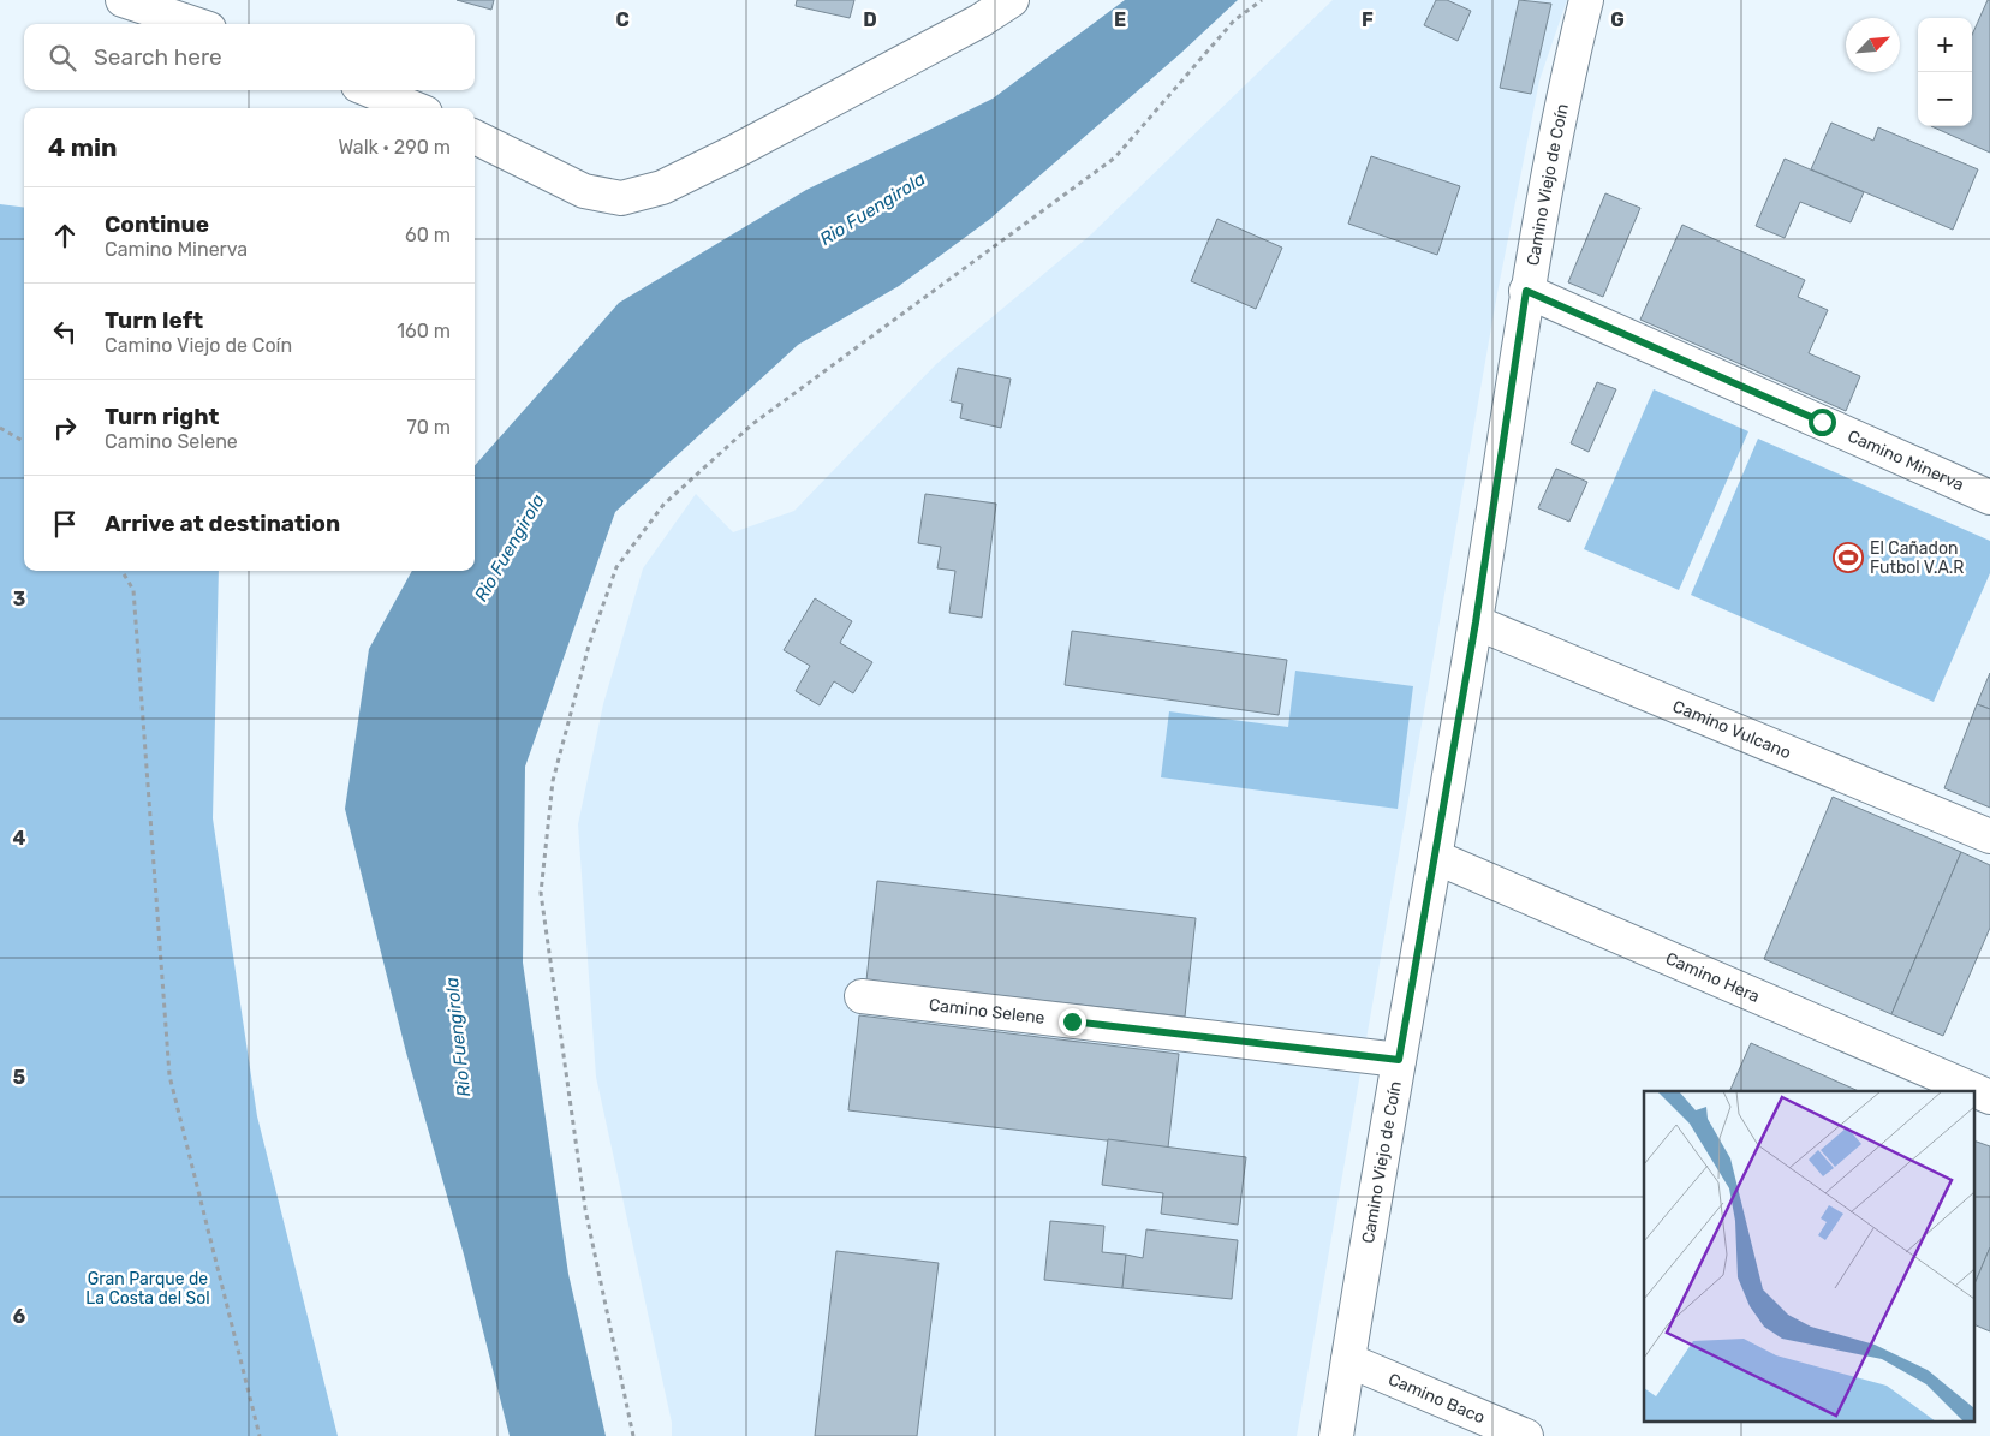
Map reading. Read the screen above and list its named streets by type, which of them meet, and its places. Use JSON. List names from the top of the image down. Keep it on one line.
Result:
{"streets":{"street":["Camino Viejo de Coín","Camino Minerva","Camino Vulcano","Camino Hera","Camino Selene","Camino Baco"]},"crossings":[["Camino Viejo de Coín","Camino Minerva"],["Camino Viejo de Coín","Camino Vulcano"],["Camino Viejo de Coín","Camino Hera"],["Camino Viejo de Coín","Camino Selene"],["Camino Viejo de Coín","Camino Baco"]],"water":["Rio Fuengirola"],"parks":["Gran Parque de La Costa del Sol"],"places":{"sports":["El Cañadon Futbol V.A.R"]},"north":"top right","page":{"map_buttons":["+","−"],"search":"Search here","heading":["4 min","Walk · 290 m"],"list":[["Continue","Camino Minerva","60 m"],["Turn left","Camino Viejo de Coín","160 m"],["Turn right","Camino Selene","70 m"],"Arrive at destination"]},"grid":{"columns":["C","D","E","F","G"],"rows":["3","4","5","6"]}}
